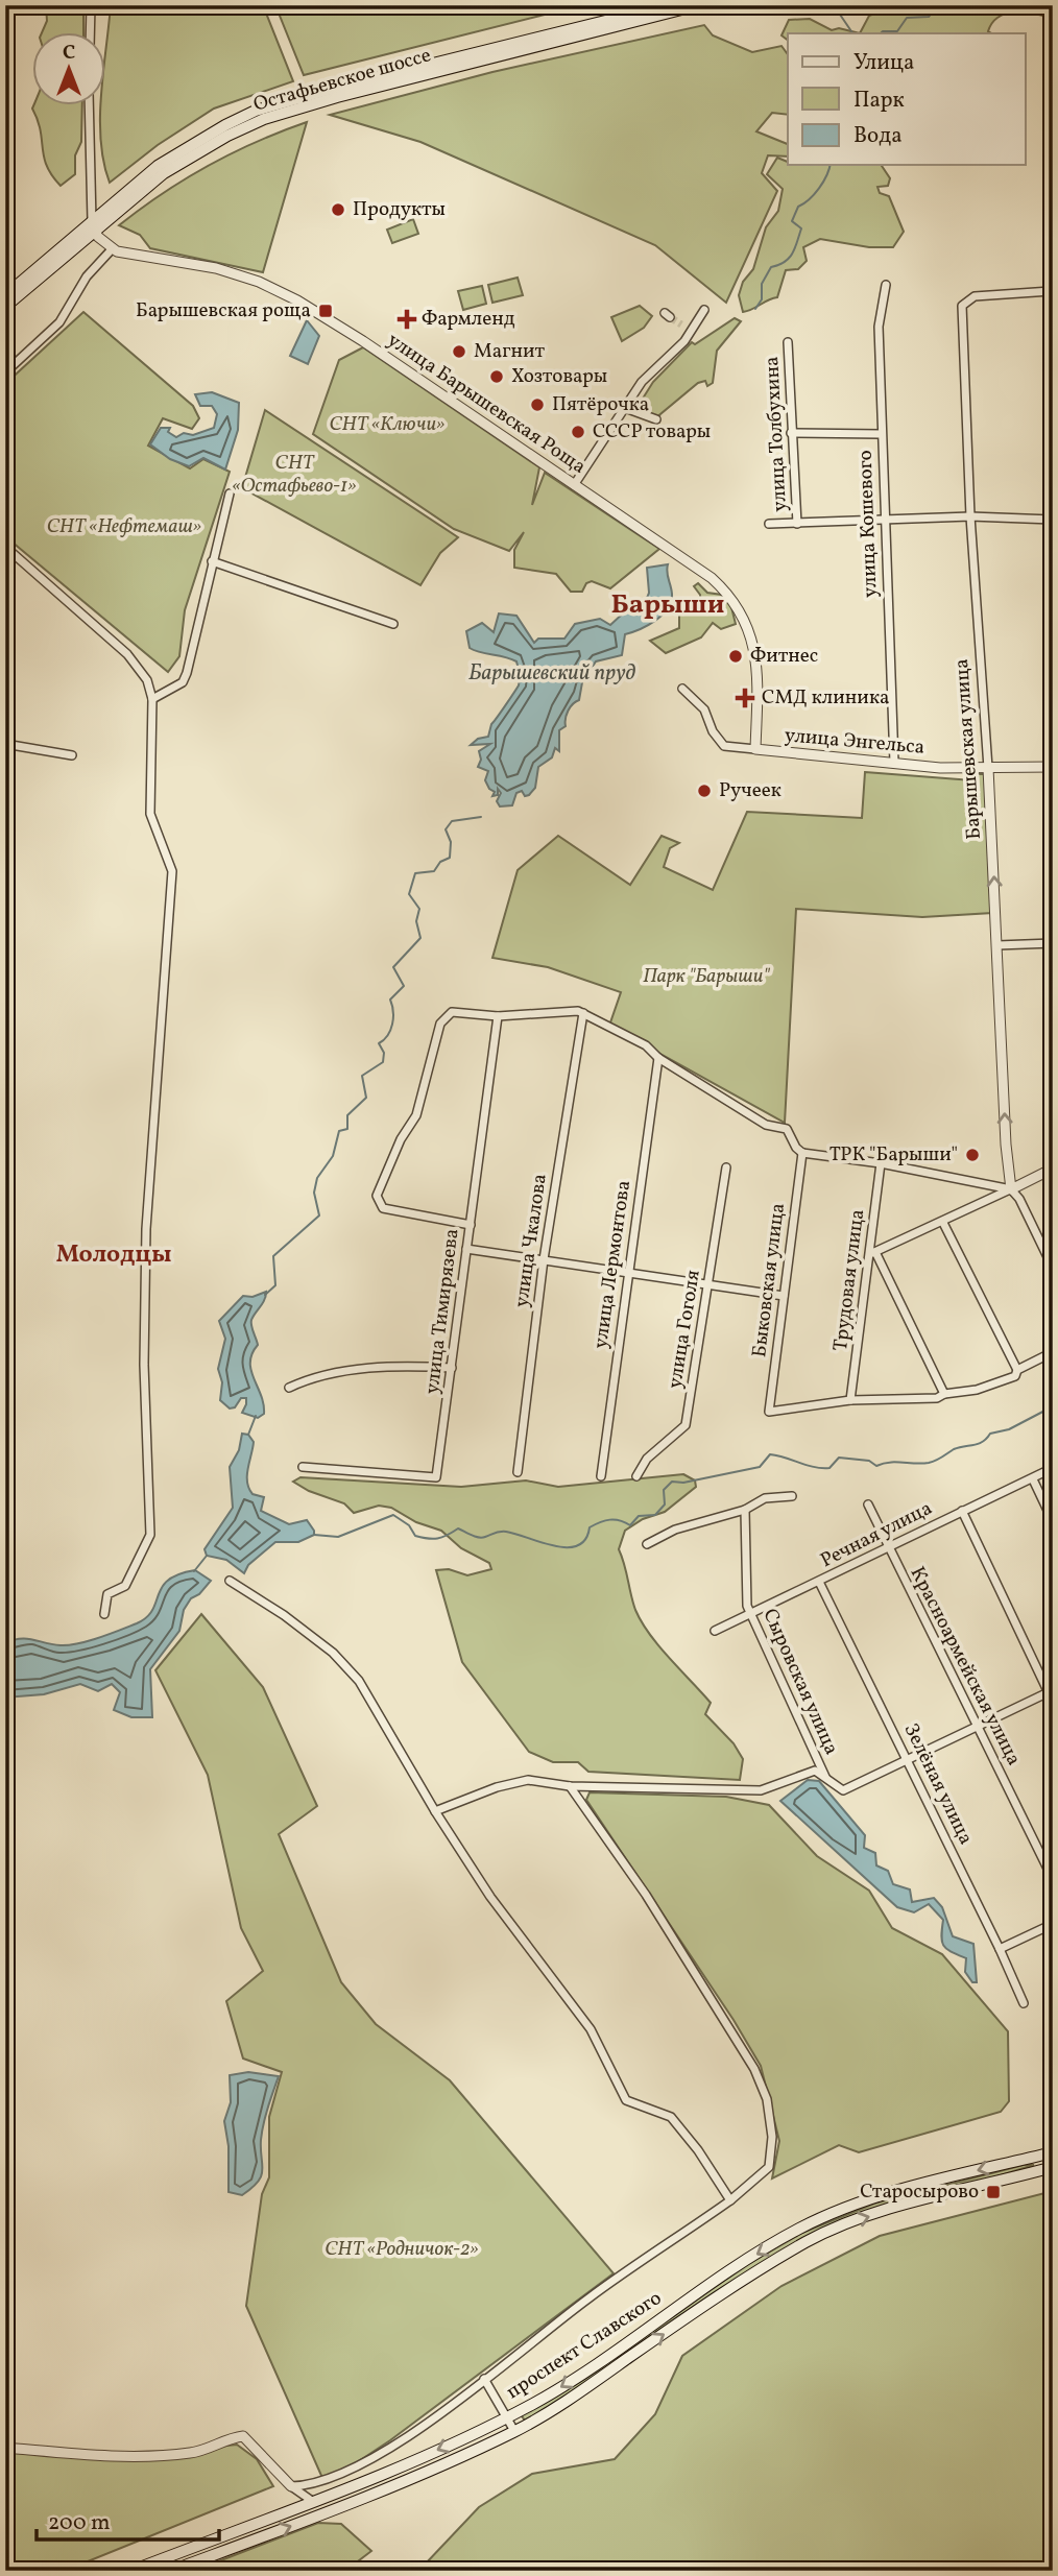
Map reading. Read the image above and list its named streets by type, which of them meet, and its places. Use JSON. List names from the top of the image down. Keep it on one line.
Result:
{"streets":{"main road":["Остафьевское шоссе","проспект Славского"],"street":["улица Барышевская Роща","улица Толбухина","улица Кошевого","улица Энгельса","Барышевская улица","улица Чкалова","улица Лермонтова","Быковская улица","Трудовая улица","улица Тимирязева","улица Гоголя","Речная улица","Красноармейская улица","Сыровская улица","Зелёная улица"]},"crossings":[["улица Барышевская Роща","улица Энгельса"],["улица Кошевого","улица Энгельса"],["улица Энгельса","Барышевская улица"],["Быковская улица","Трудовая улица"],["Речная улица","Красноармейская улица"],["Речная улица","Сыровская улица"],["Речная улица","Зелёная улица"]],"one_way":["Барышевская улица"],"districts":["Барыши","Молодцы"],"water":["Барышевский пруд"],"parks":["СНТ «Ключи»","СНТ «Остафьево-1»","СНТ «Нефтемаш»","Парк \"Барыши\"","СНТ «Родничок-2»"],"places":{"other":["Продукты","Магнит","Хозтовары","Пятёрочка","СССР товары","Фитнес","Ручеек","ТРК \"Барыши\""],"transit":["Барышевская роща","Старосырово"],"health":["Фармленд","СМД клиника"]},"legend":["Улица","Парк","Вода"],"scale_bar":"200 m","north":"top"}
